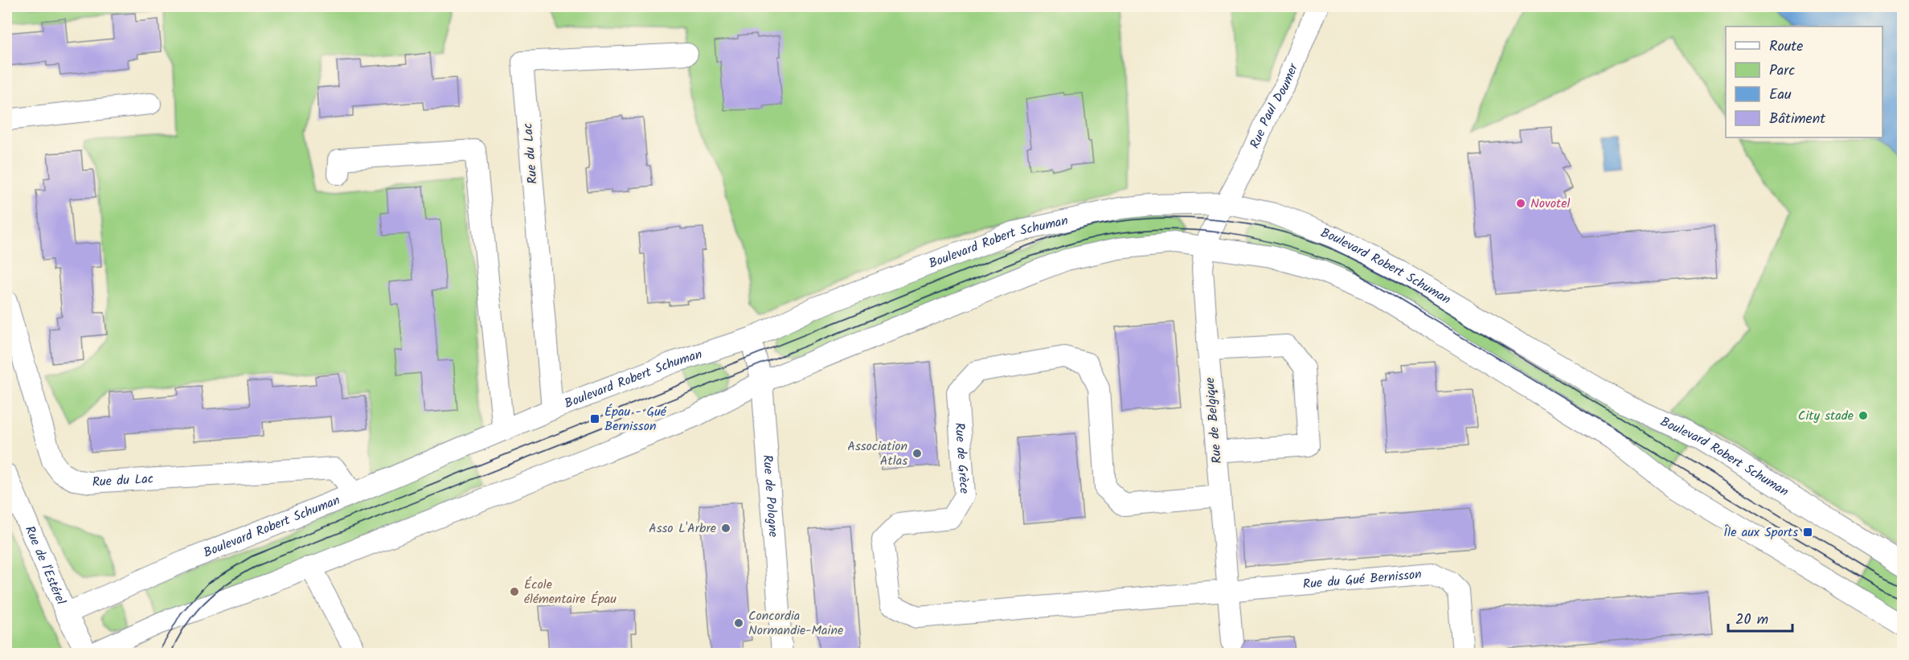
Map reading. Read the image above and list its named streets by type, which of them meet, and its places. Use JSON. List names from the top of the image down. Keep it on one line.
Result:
{"streets":{"street":["Rue Paul Doumer","Rue du Lac","Boulevard Robert Schuman","Rue de Belgique","Rue de Grèce","Rue de Pologne","Rue de l'Estérel","Rue du Gué Bernisson"]},"crossings":[["Rue Paul Doumer","Boulevard Robert Schuman"],["Rue Paul Doumer","Rue de Belgique"],["Rue du Lac","Boulevard Robert Schuman"],["Boulevard Robert Schuman","Rue de Belgique"],["Boulevard Robert Schuman","Rue de Pologne"],["Boulevard Robert Schuman","Rue de l'Estérel"],["Rue de Belgique","Rue de Grèce"],["Rue de Belgique","Rue du Gué Bernisson"],["Rue de Grèce","Rue du Gué Bernisson"]],"places":{"other":["Novotel","City stade","Association Atlas","Asso L'Arbre","École élémentaire Épau","Concordia Normandie-Maine"],"transit":["Épau - Gué Bernisson","Île aux Sports"]},"legend":["Route","Parc","Eau","Bâtiment"],"scale_bar":"20 m"}
